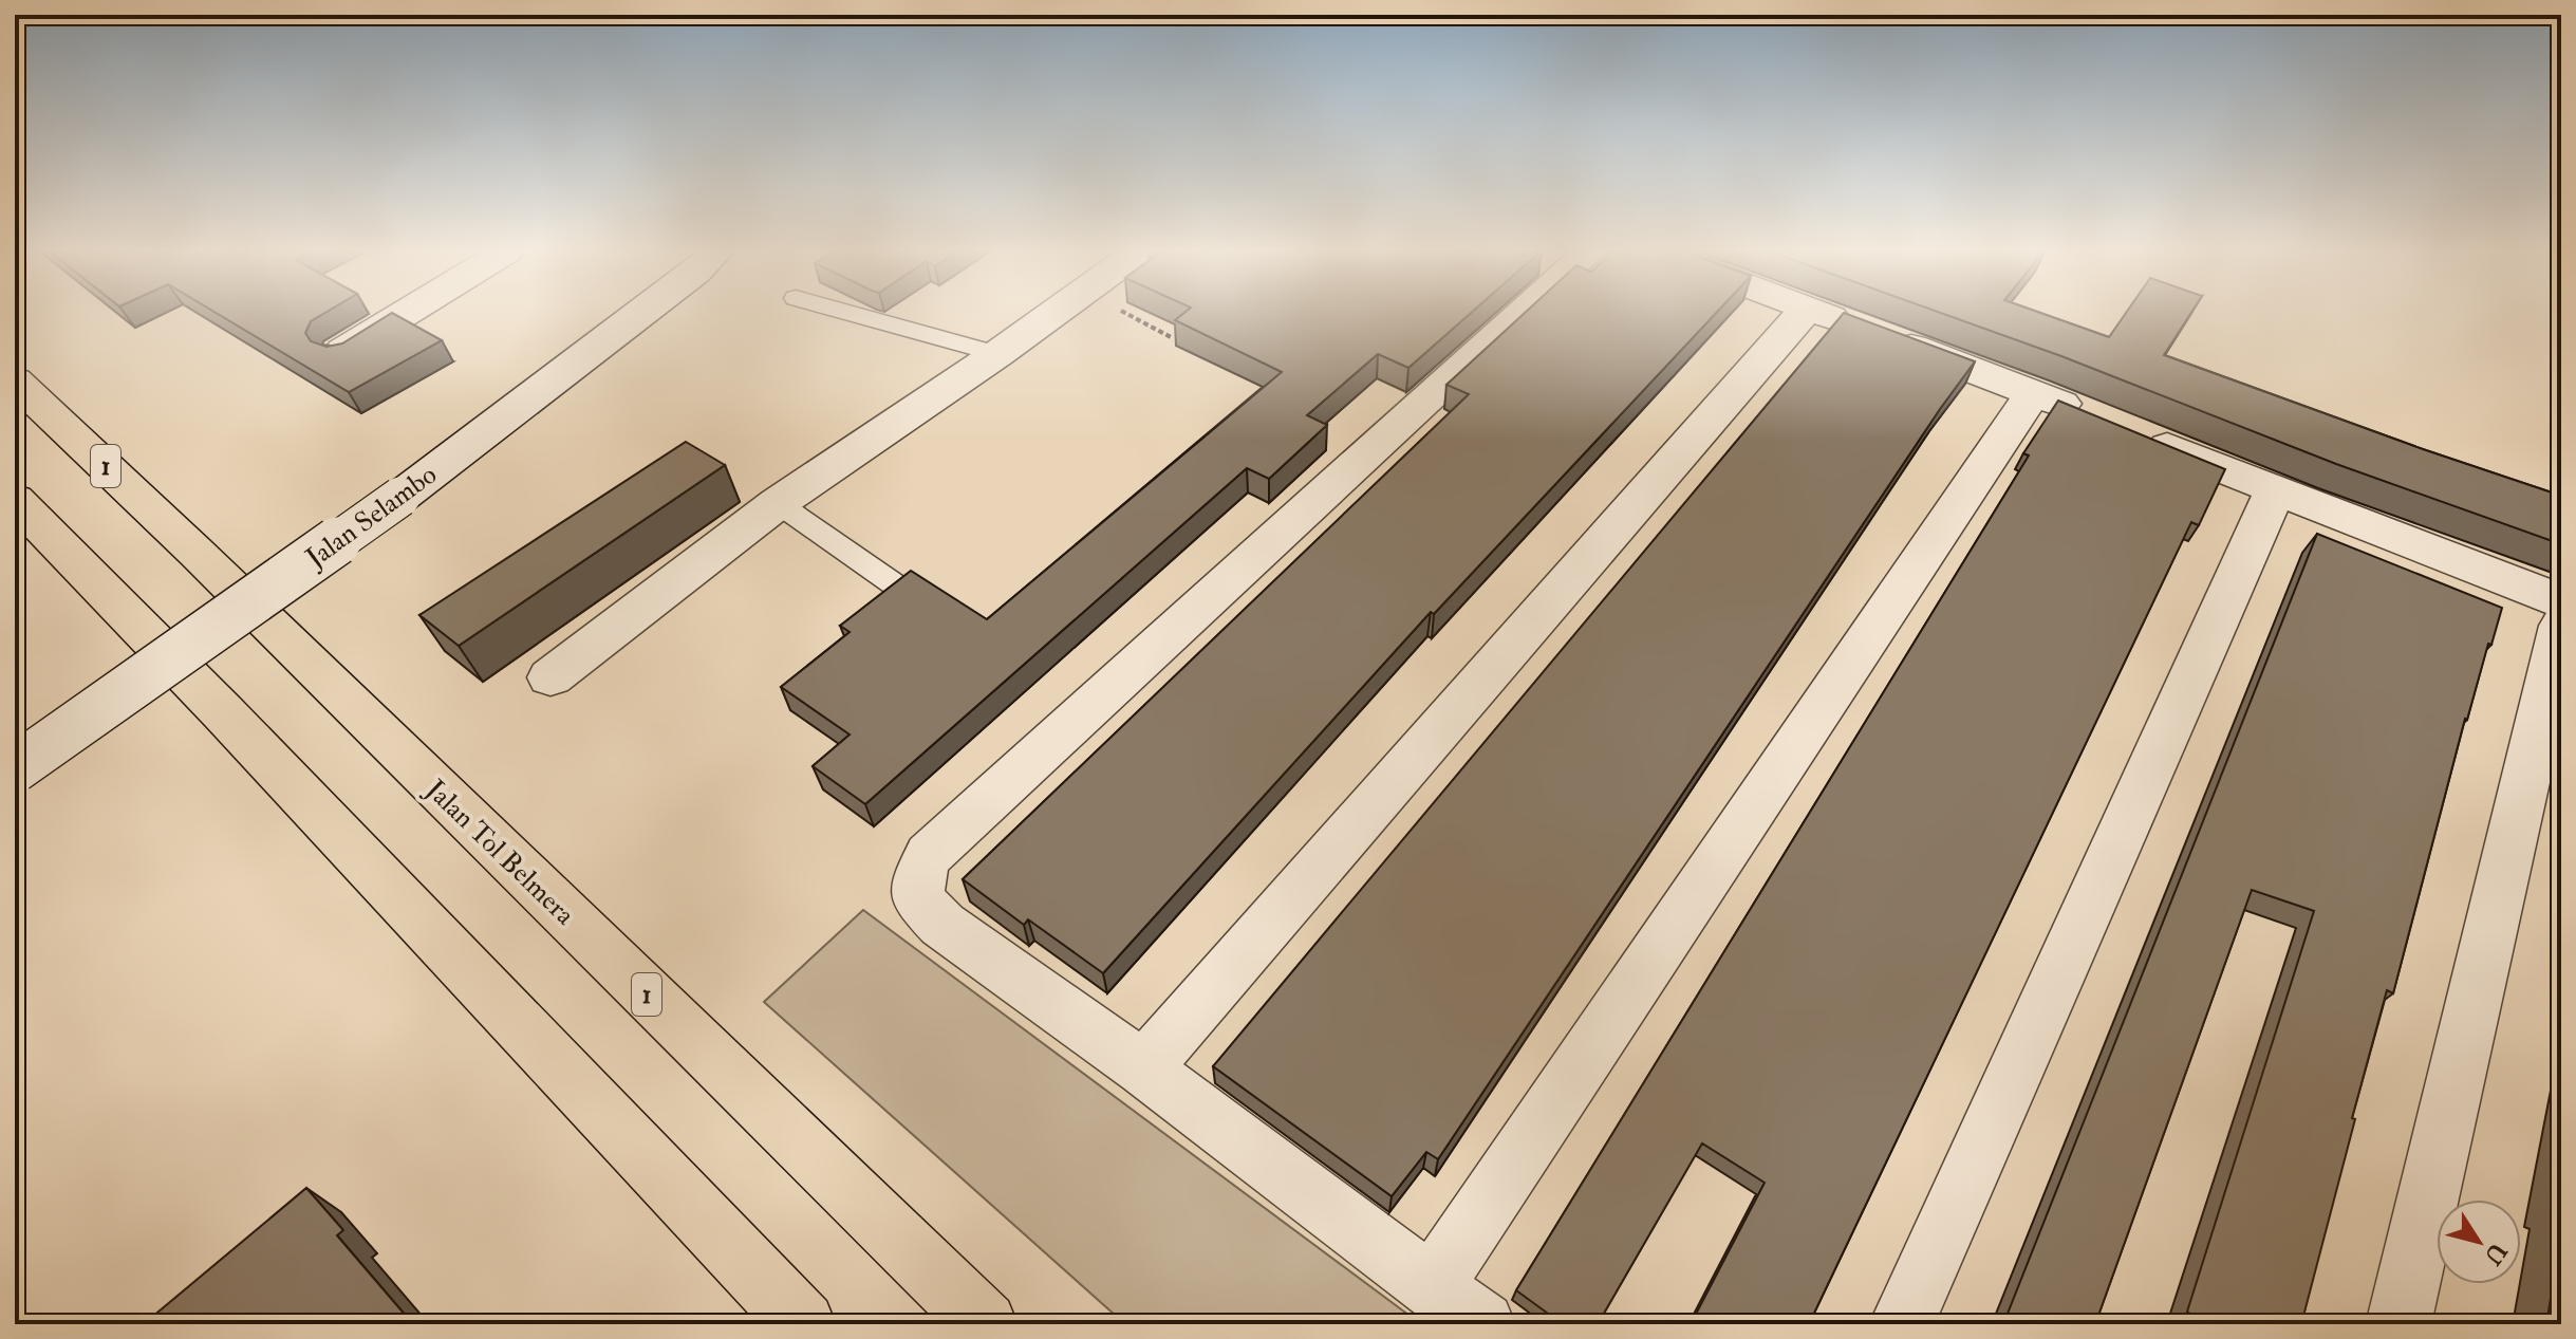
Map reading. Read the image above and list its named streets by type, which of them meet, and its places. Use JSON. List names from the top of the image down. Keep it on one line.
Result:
{"streets":{"highway":["1","Jalan Tol Belmera"],"street":["Jalan Selambo"]},"north":"bottom right"}
